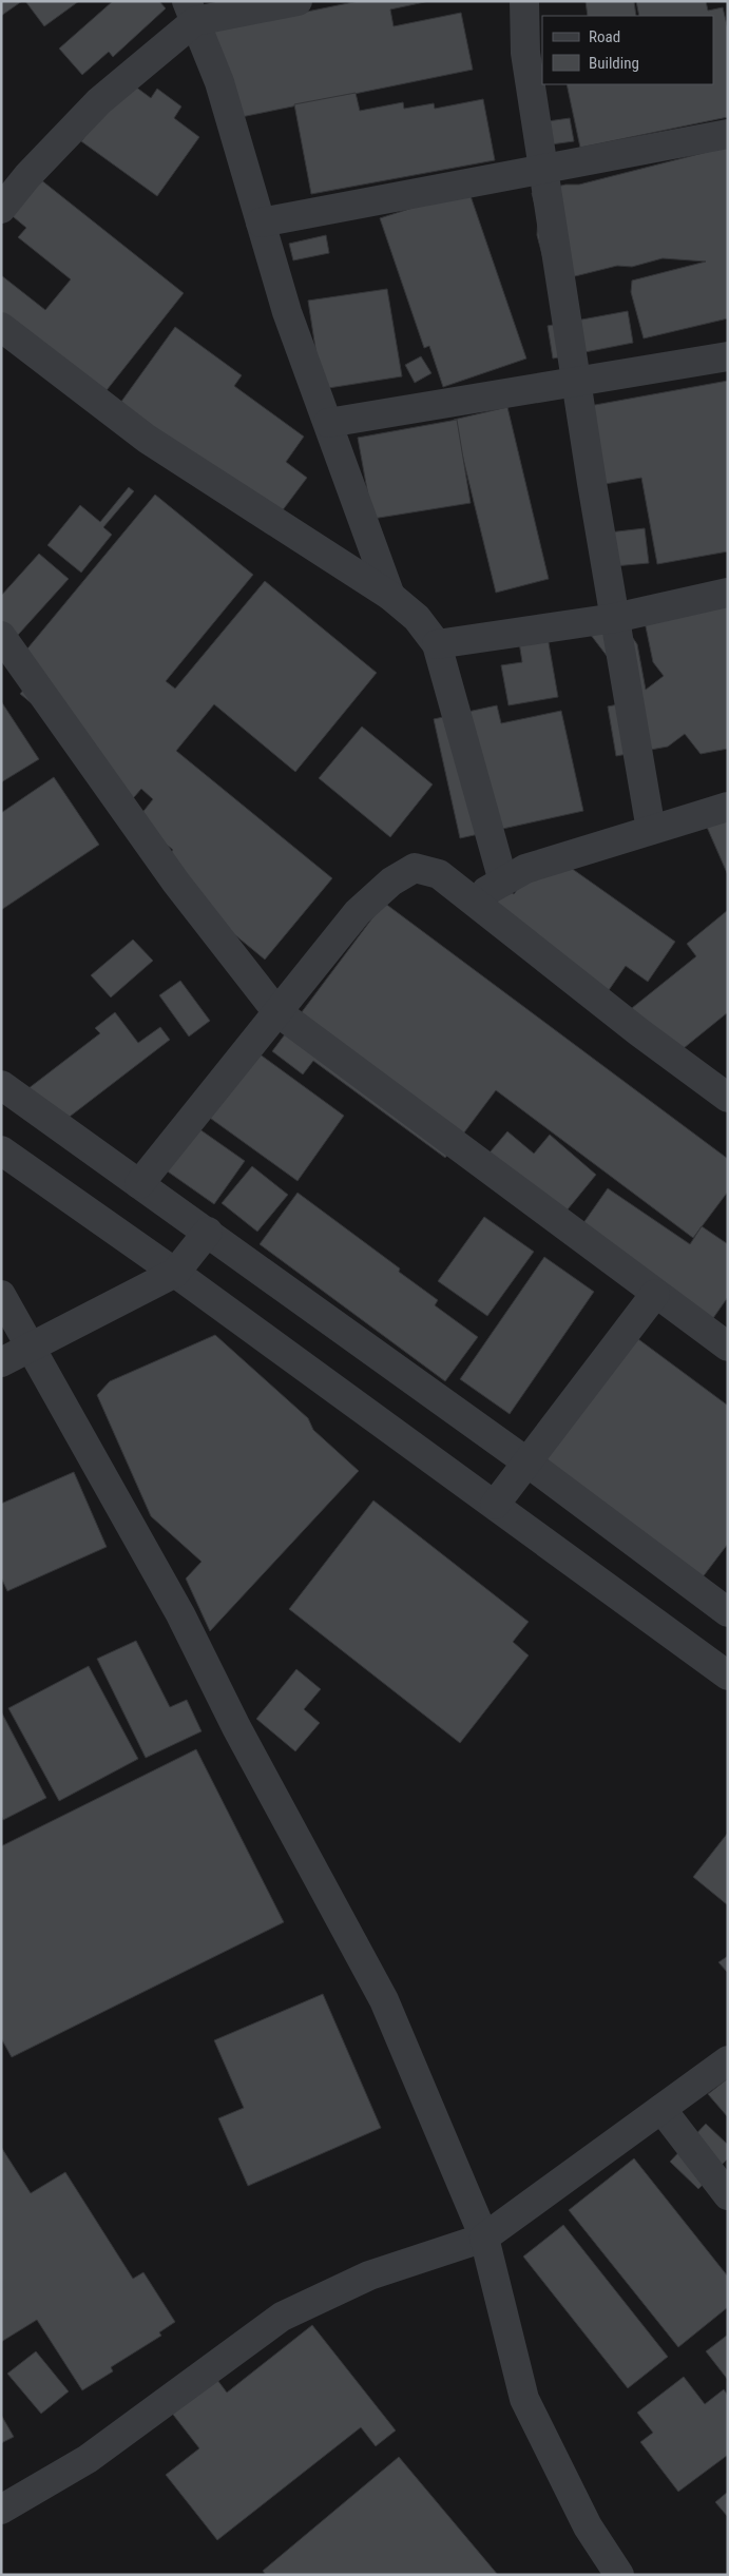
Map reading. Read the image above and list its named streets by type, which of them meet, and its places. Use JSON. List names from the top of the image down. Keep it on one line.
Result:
{"legend":["Road","Building"]}
